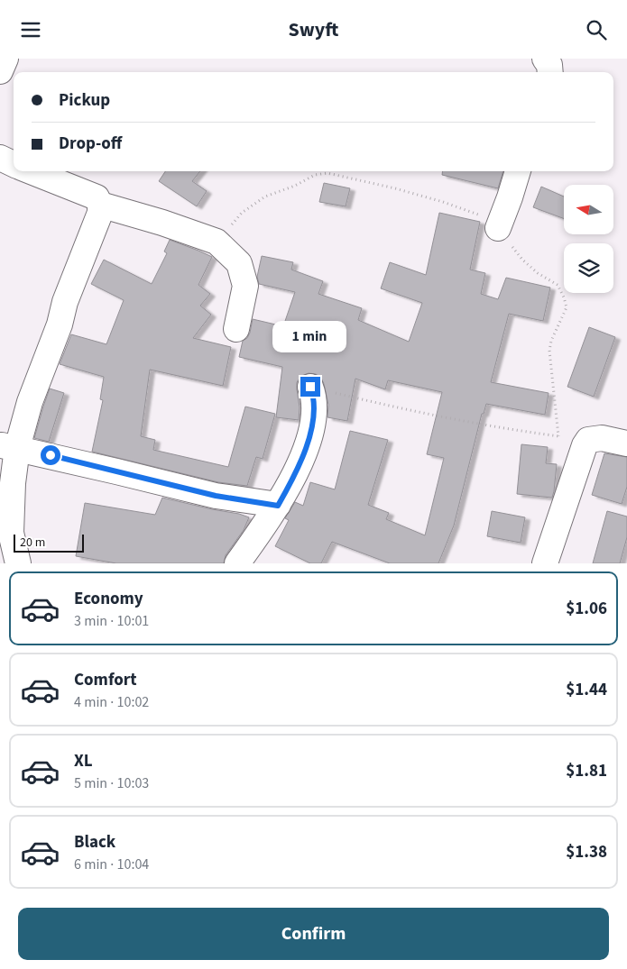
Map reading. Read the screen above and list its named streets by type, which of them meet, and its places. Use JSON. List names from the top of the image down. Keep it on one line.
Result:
{"scale_bar":"20 m","north":"left","page":{"header":"Swyft","banner":["Pickup","Drop-off"],"bubble":"1 min","scale":"20 m","list":[{"name":"Economy","note":"3 min · 10:01","value":"$1.06"},{"name":"Comfort","note":"4 min · 10:02","value":"$1.44"},{"name":"XL","note":"5 min · 10:03","value":"$1.81"},{"name":"Black","note":"6 min · 10:04","value":"$1.38"}],"buttons":"Confirm"}}
